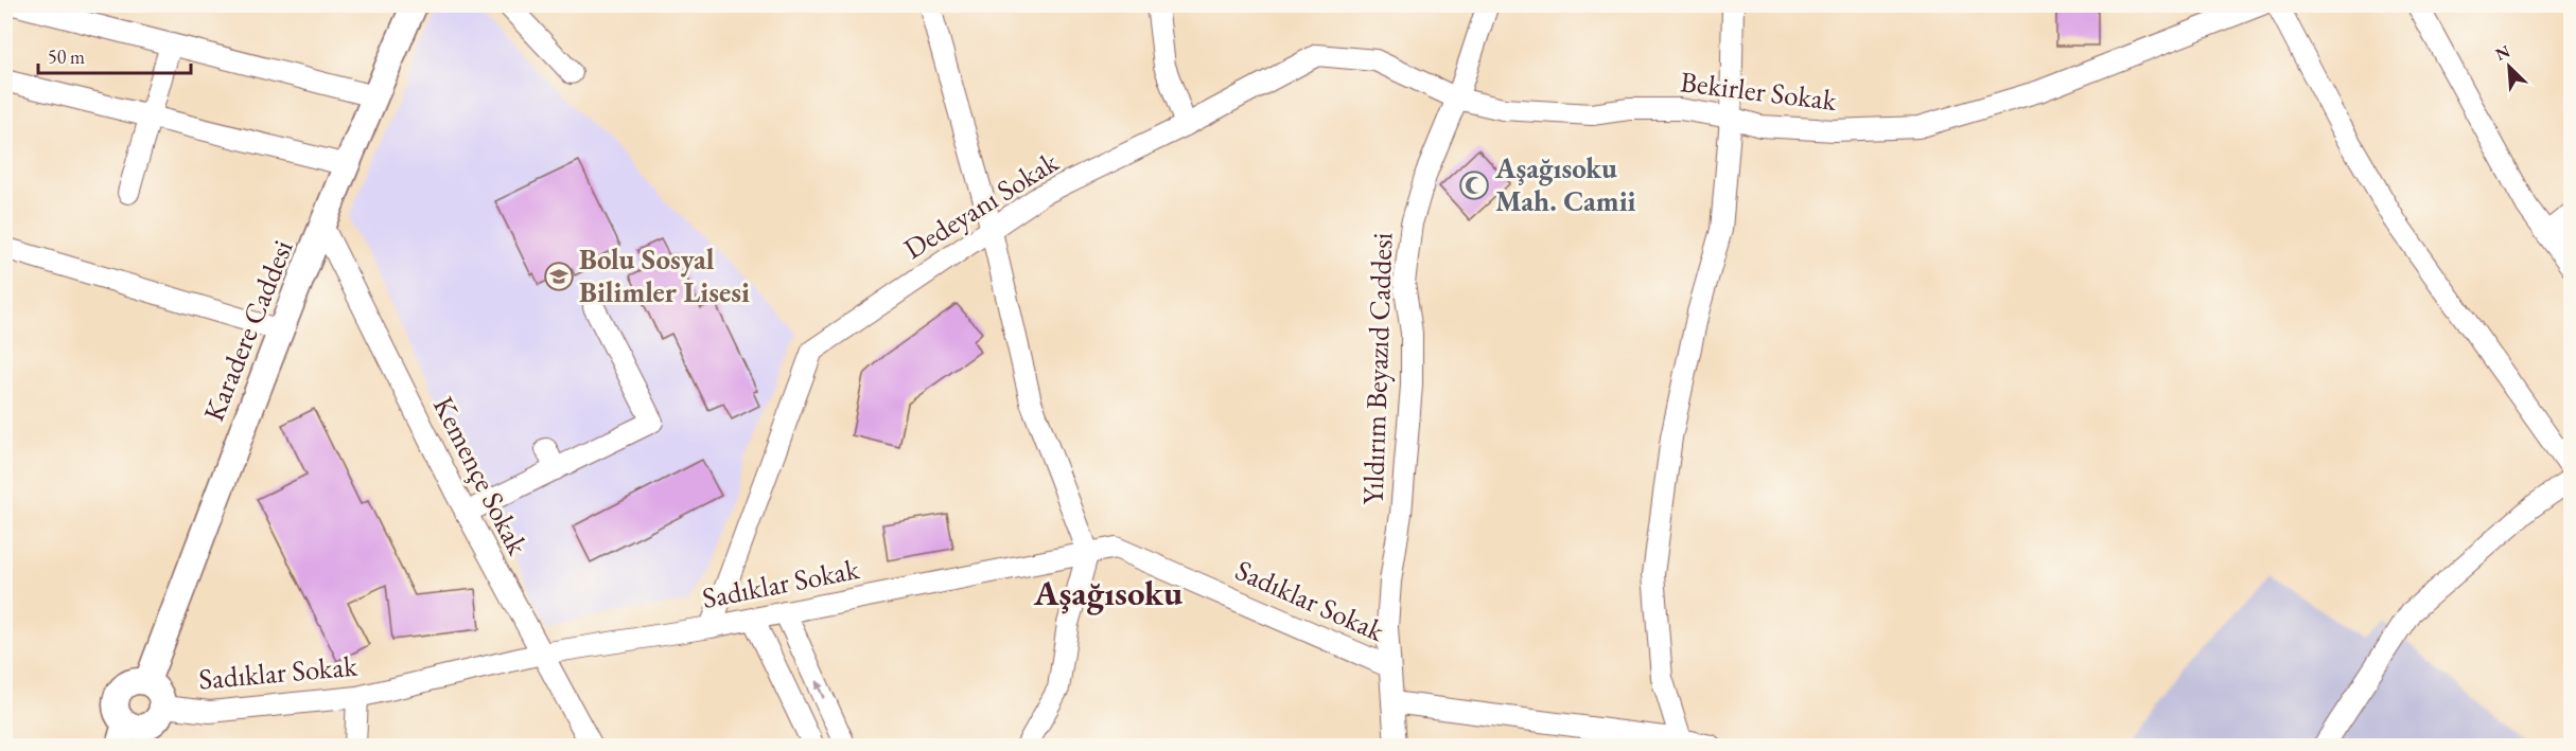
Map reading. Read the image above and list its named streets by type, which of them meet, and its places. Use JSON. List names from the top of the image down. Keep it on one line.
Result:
{"streets":{"main road":["Karadere Caddesi"],"street":["Bekirler Sokak","Dedeyanı Sokak","Yıldırım Beyazıd Caddesi","Kemençe Sokak","Sadıklar Sokak"]},"crossings":[["Bekirler Sokak","Dedeyanı Sokak"],["Bekirler Sokak","Yıldırım Beyazıd Caddesi"],["Dedeyanı Sokak","Yıldırım Beyazıd Caddesi"],["Dedeyanı Sokak","Sadıklar Sokak"],["Karadere Caddesi","Kemençe Sokak"],["Karadere Caddesi","Sadıklar Sokak"],["Yıldırım Beyazıd Caddesi","Sadıklar Sokak"],["Kemençe Sokak","Sadıklar Sokak"]],"districts":["Aşağısoku"],"places":{"mosque":["Aşağısoku Mah. Camii"],"school or university":["Bolu Sosyal Bilimler Lisesi"]},"scale_bar":"50 m","north":"top left"}
